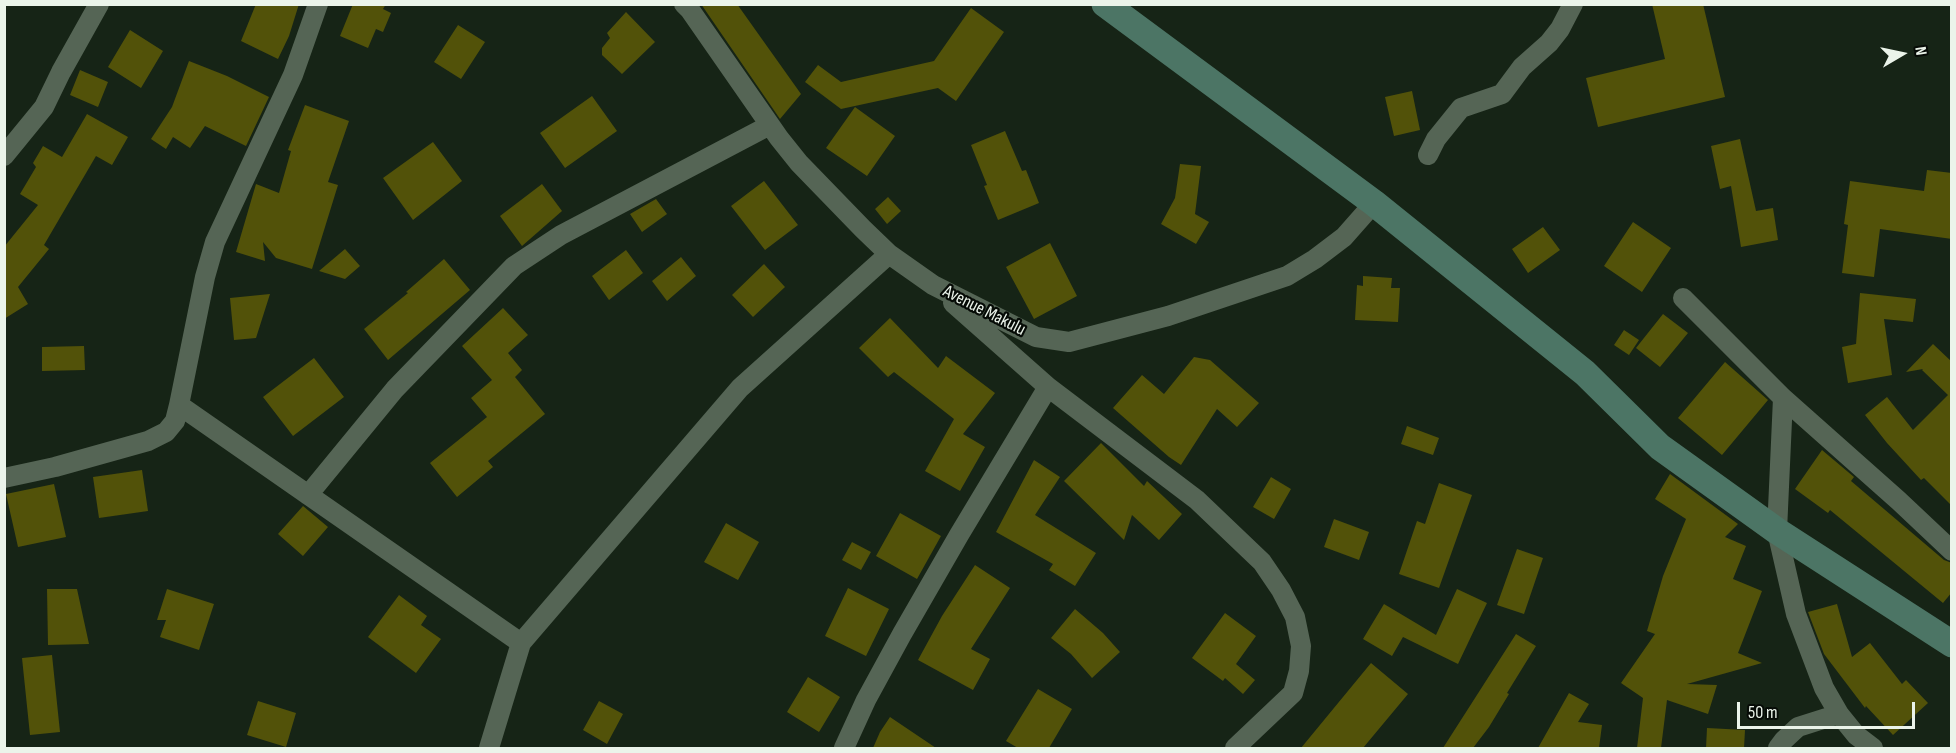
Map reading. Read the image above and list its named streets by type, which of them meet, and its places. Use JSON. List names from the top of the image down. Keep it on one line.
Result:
{"streets":{"street":["Avenue Makulu"]},"scale_bar":"50 m","north":"right"}
